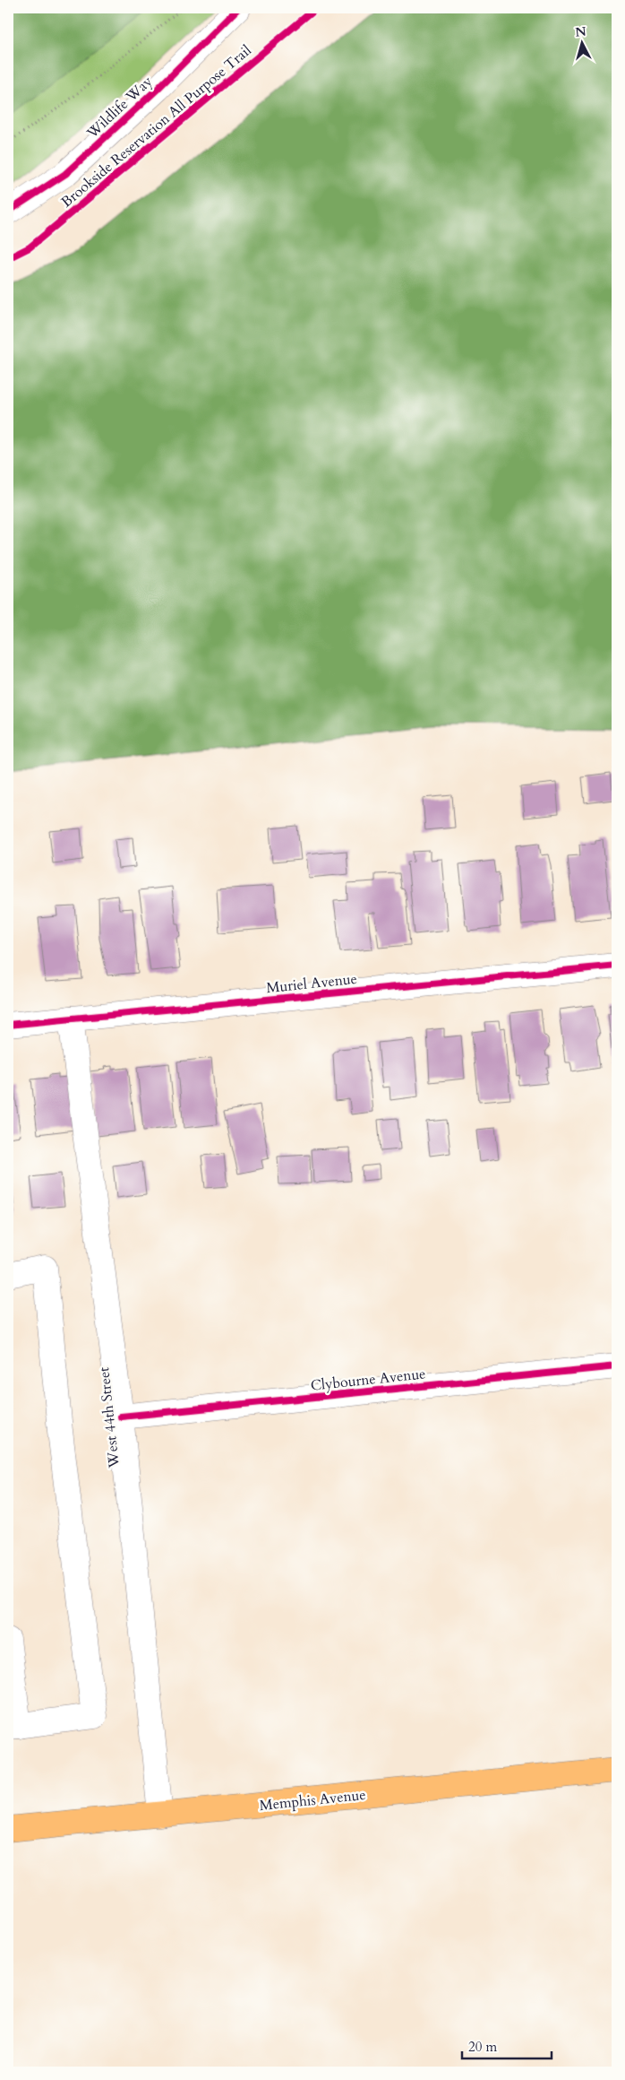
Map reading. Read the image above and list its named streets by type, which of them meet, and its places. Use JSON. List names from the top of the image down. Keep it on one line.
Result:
{"streets":{"main road":["Memphis Avenue"],"street":["Wildlife Way","Muriel Avenue","Clybourne Avenue","West 44th Street"],"cycle path":["Brookside Reservation All Purpose Trail"]},"crossings":[["Muriel Avenue","West 44th Street"],["Clybourne Avenue","West 44th Street"],["West 44th Street","Memphis Avenue"]],"scale_bar":"20 m","north":"top"}
